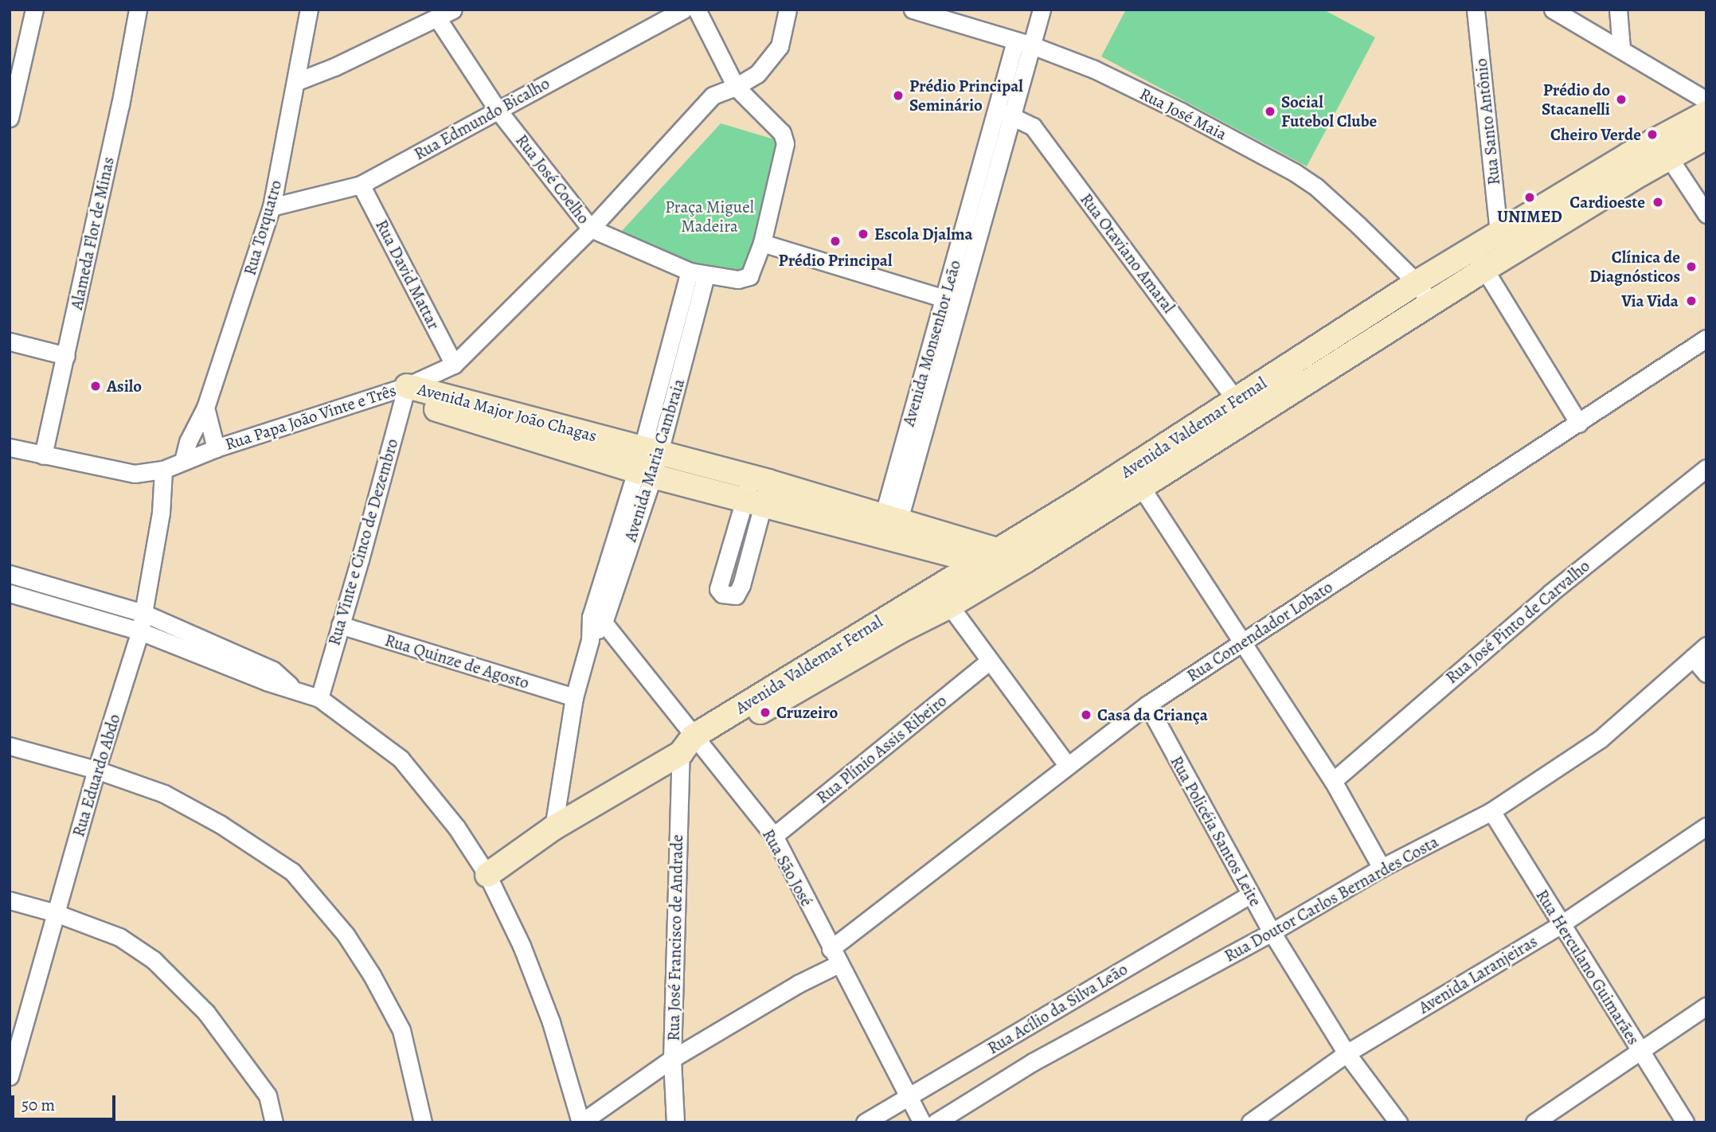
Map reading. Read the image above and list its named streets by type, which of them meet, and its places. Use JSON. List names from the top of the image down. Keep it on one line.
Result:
{"streets":{"street":["Rua José Maia","Rua Edmundo Bicalho","Rua Santo Antônio","Rua José Coelho","Rua Torquatro","Alameda Flor de Minas","Rua Otaviano Amaral","Rua David Mattar","Avenida Monsenhor Leão","Avenida Major João Chagas","Rua Papa João Vinte e Três","Avenida Valdemar Fernal","Avenida Maria Cambraia","Rua Vinte e Cinco de Dezembro","Rua José Pinto de Carvalho","Rua Comendador Lobato","Rua Quinze de Agosto","Rua Plínio Assis Ribeiro","Rua Eduardo Abdo","Rua Policéia Santos Leite","Rua São José","Rua Doutor Carlos Bernardes Costa","Rua José Francisco de Andrade","Rua Herculano Guimarães","Avenida Laranjeiras","Rua Acílio da Silva Leão"]},"crossings":[["Rua José Maia","Avenida Monsenhor Leão"],["Rua José Maia","Avenida Valdemar Fernal"],["Rua Edmundo Bicalho","Rua José Coelho"],["Rua Edmundo Bicalho","Rua Torquatro"],["Rua Edmundo Bicalho","Rua David Mattar"],["Rua Santo Antônio","Avenida Valdemar Fernal"],["Rua José Coelho","Rua Papa João Vinte e Três"],["Rua Torquatro","Rua Papa João Vinte e Três"],["Alameda Flor de Minas","Rua Papa João Vinte e Três"],["Rua Otaviano Amaral","Avenida Monsenhor Leão"],["Rua Otaviano Amaral","Avenida Valdemar Fernal"],["Rua David Mattar","Rua Papa João Vinte e Três"],["Avenida Monsenhor Leão","Avenida Major João Chagas"],["Avenida Major João Chagas","Rua Papa João Vinte e Três"],["Avenida Major João Chagas","Avenida Valdemar Fernal"],["Avenida Major João Chagas","Avenida Maria Cambraia"],["Avenida Major João Chagas","Rua Vinte e Cinco de Dezembro"],["Rua Papa João Vinte e Três","Rua Vinte e Cinco de Dezembro"],["Rua Papa João Vinte e Três","Rua Eduardo Abdo"],["Avenida Valdemar Fernal","Avenida Maria Cambraia"],["Avenida Valdemar Fernal","Rua São José"],["Avenida Valdemar Fernal","Rua José Francisco de Andrade"],["Avenida Maria Cambraia","Rua Quinze de Agosto"],["Avenida Maria Cambraia","Rua São José"],["Rua Vinte e Cinco de Dezembro","Rua Quinze de Agosto"],["Rua Comendador Lobato","Rua Policéia Santos Leite"],["Rua Comendador Lobato","Rua São José"],["Rua Comendador Lobato","Rua José Francisco de Andrade"],["Rua Plínio Assis Ribeiro","Rua São José"],["Rua Policéia Santos Leite","Rua Doutor Carlos Bernardes Costa"],["Rua Policéia Santos Leite","Avenida Laranjeiras"],["Rua Policéia Santos Leite","Rua Acílio da Silva Leão"],["Rua São José","Rua José Francisco de Andrade"],["Rua São José","Rua Acílio da Silva Leão"],["Rua Doutor Carlos Bernardes Costa","Rua Herculano Guimarães"],["Rua Herculano Guimarães","Avenida Laranjeiras"]],"parks":["Praça Miguel Madeira"],"places":["Prédio Principal Seminário","Prédio do Stacanelli","Social Futebol Clube","Cheiro Verde","UNIMED","Cardioeste","Escola Djalma","Prédio Principal","Clínica de Diagnósticos","Via Vida","Asilo","Cruzeiro","Casa da Criança"],"scale_bar":"50 m"}
